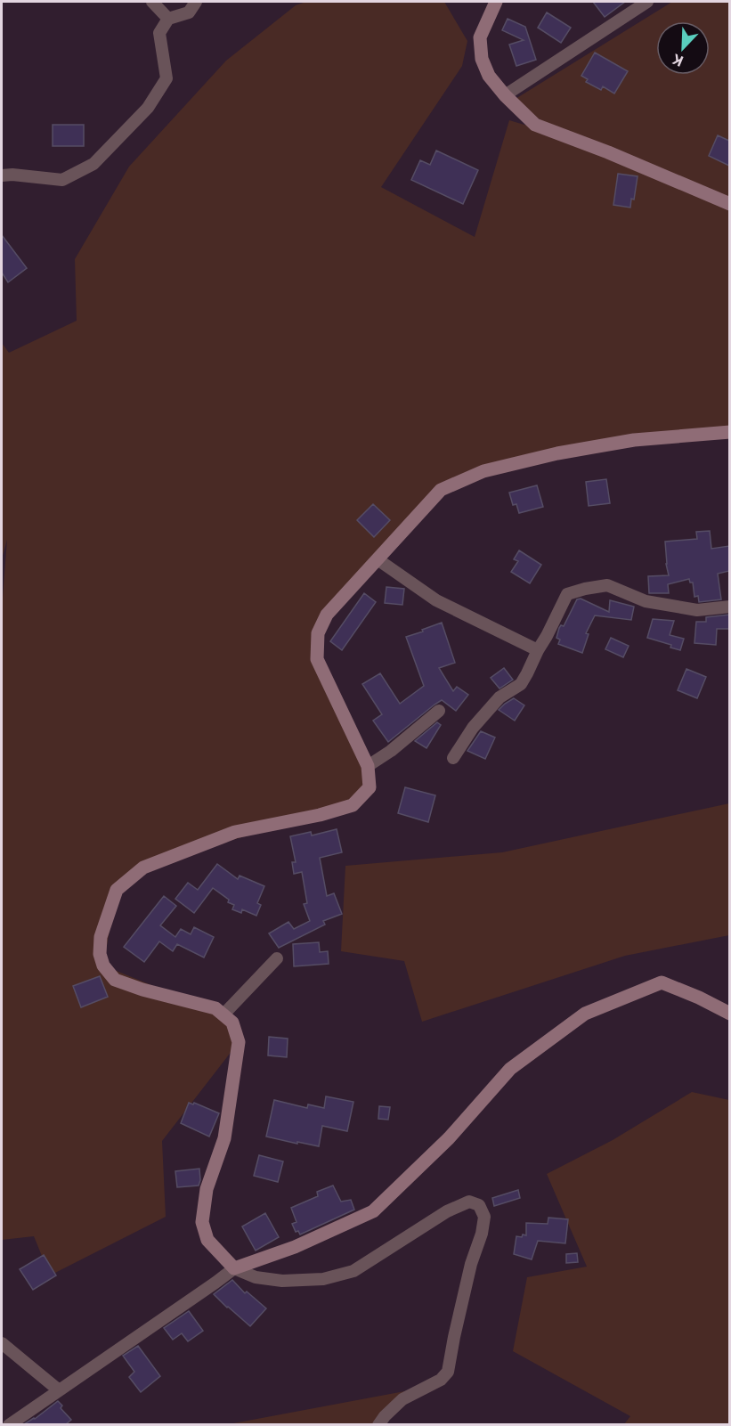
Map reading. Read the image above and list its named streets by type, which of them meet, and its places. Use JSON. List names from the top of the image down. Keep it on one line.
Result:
{"north":"bottom left"}
